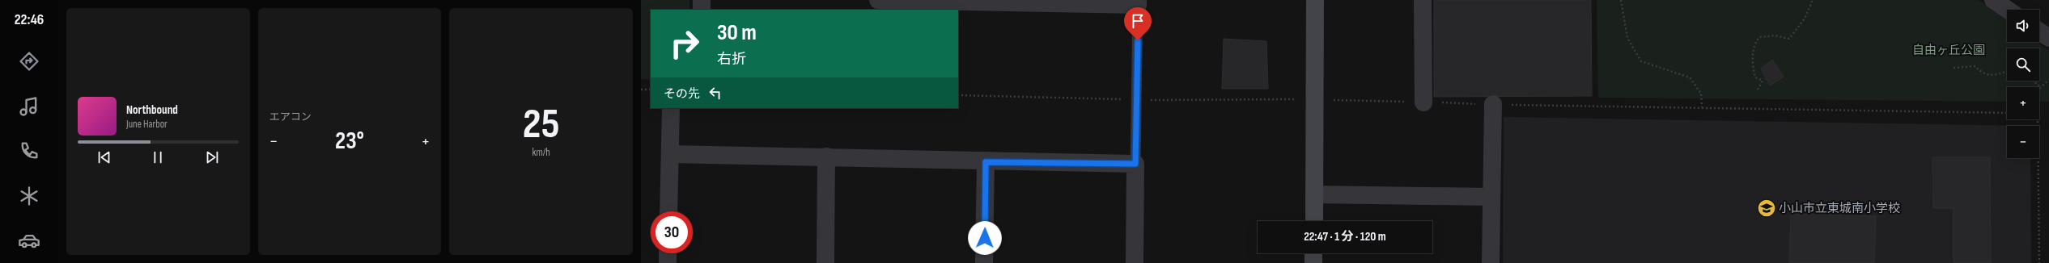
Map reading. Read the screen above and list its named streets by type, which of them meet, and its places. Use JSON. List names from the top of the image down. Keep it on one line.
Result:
{"parks":["自由ヶ丘公園"],"places":{"school or university":["小山市立東城南小学校"]},"page":{"tabs":"22:46","tile":["エアコン",["25","km/h"]],"map_buttons":["+","−"],"turn":["30 m","右折"],"then":"その先","song":["Northbound","June Harbor"],"heat":["−","23°","+"],"limit":"30","trip":"22:47 · 1 分 · 120 m"}}
